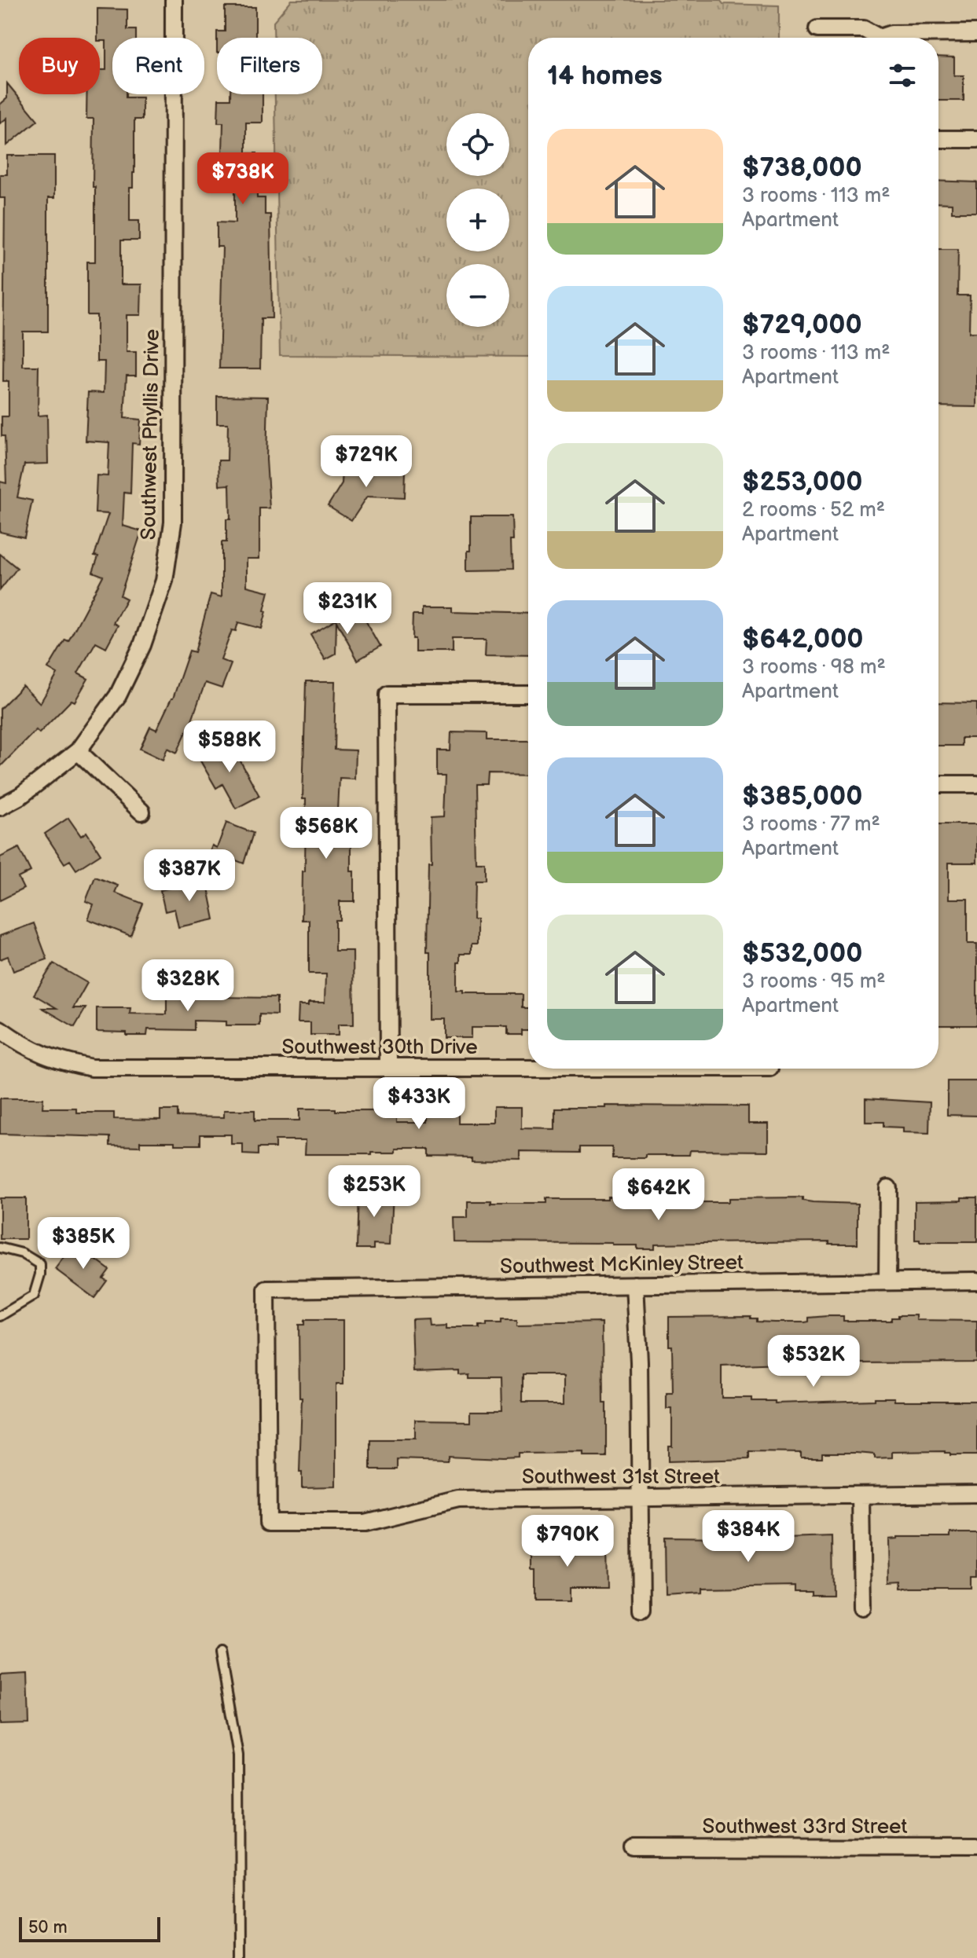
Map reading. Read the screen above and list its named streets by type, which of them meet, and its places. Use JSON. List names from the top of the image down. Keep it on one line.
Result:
{"streets":{"street":["Southwest Phyllis Drive","Southwest 30th Drive","Southwest McKinley Street","Southwest 31st Street","Southwest 33rd Street"]},"crossings":[["Southwest McKinley Street","Southwest 31st Street"]],"scale_bar":"50 m","page":{"chip":["Buy","Rent","Filters"],"heading":"14 homes","map_buttons":["+","−"],"list":[{"name":"$738,000","note":"3 rooms · 113 m² · Apartment"},{"name":"$729,000","note":"3 rooms · 113 m² · Apartment"},{"name":"$253,000","note":"2 rooms · 52 m² · Apartment"},{"name":"$642,000","note":"3 rooms · 98 m² · Apartment"},{"name":"$385,000","note":"3 rooms · 77 m² · Apartment"},{"name":"$532,000","note":"3 rooms · 95 m² · Apartment"}],"price":["$738K","$729K","$231K","$588K","$568K","$387K","$328K","$433K","$253K","$642K","$385K","$532K","$384K","$790K"],"scale":"50 m"}}
